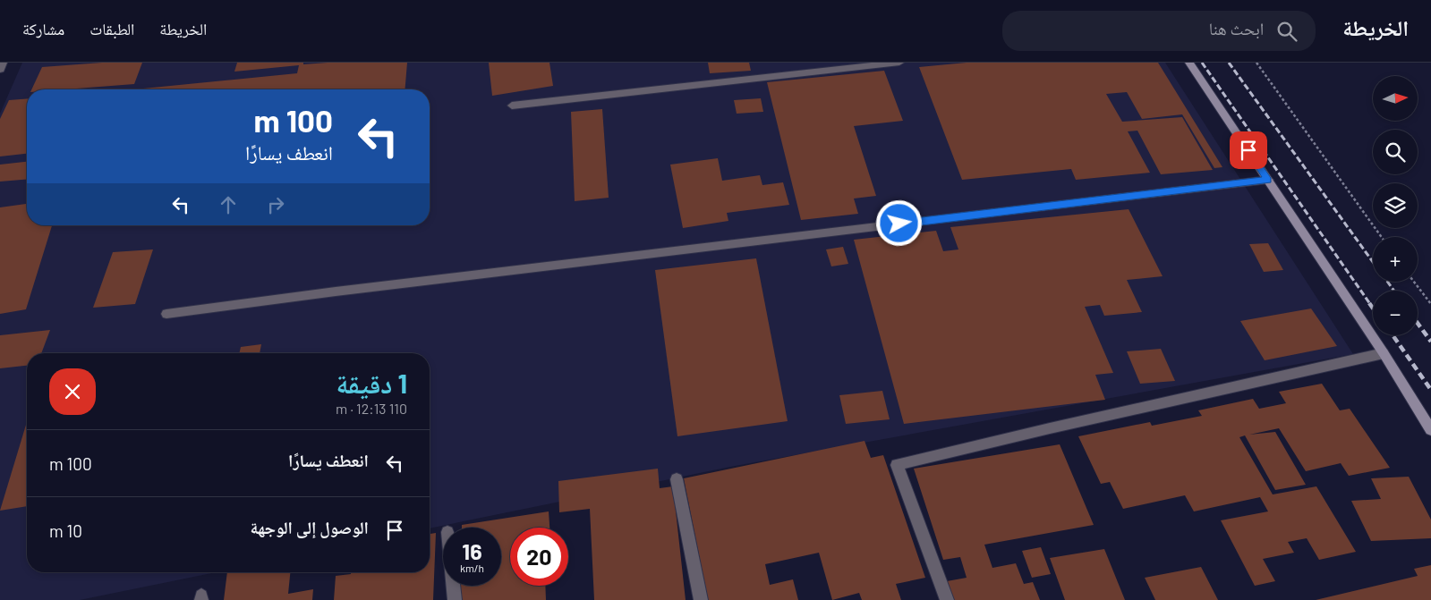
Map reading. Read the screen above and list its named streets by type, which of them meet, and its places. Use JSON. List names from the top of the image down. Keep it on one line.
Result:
{"north":"right","page":{"header":"الخريطة","search":"ابحث هنا","nav":["الخريطة","الطبقات","مشاركة"],"map_buttons":["+","−"],"turn":["100 m","انعطف يسارًا"],"heading":["1 دقيقة","110 m · 12:13"],"list":[{"name":"انعطف يسارًا","value":"100 m"},{"name":"الوصول إلى الوجهة","value":"10 m"}],"speed":"16 km/h","limit":"20"}}
